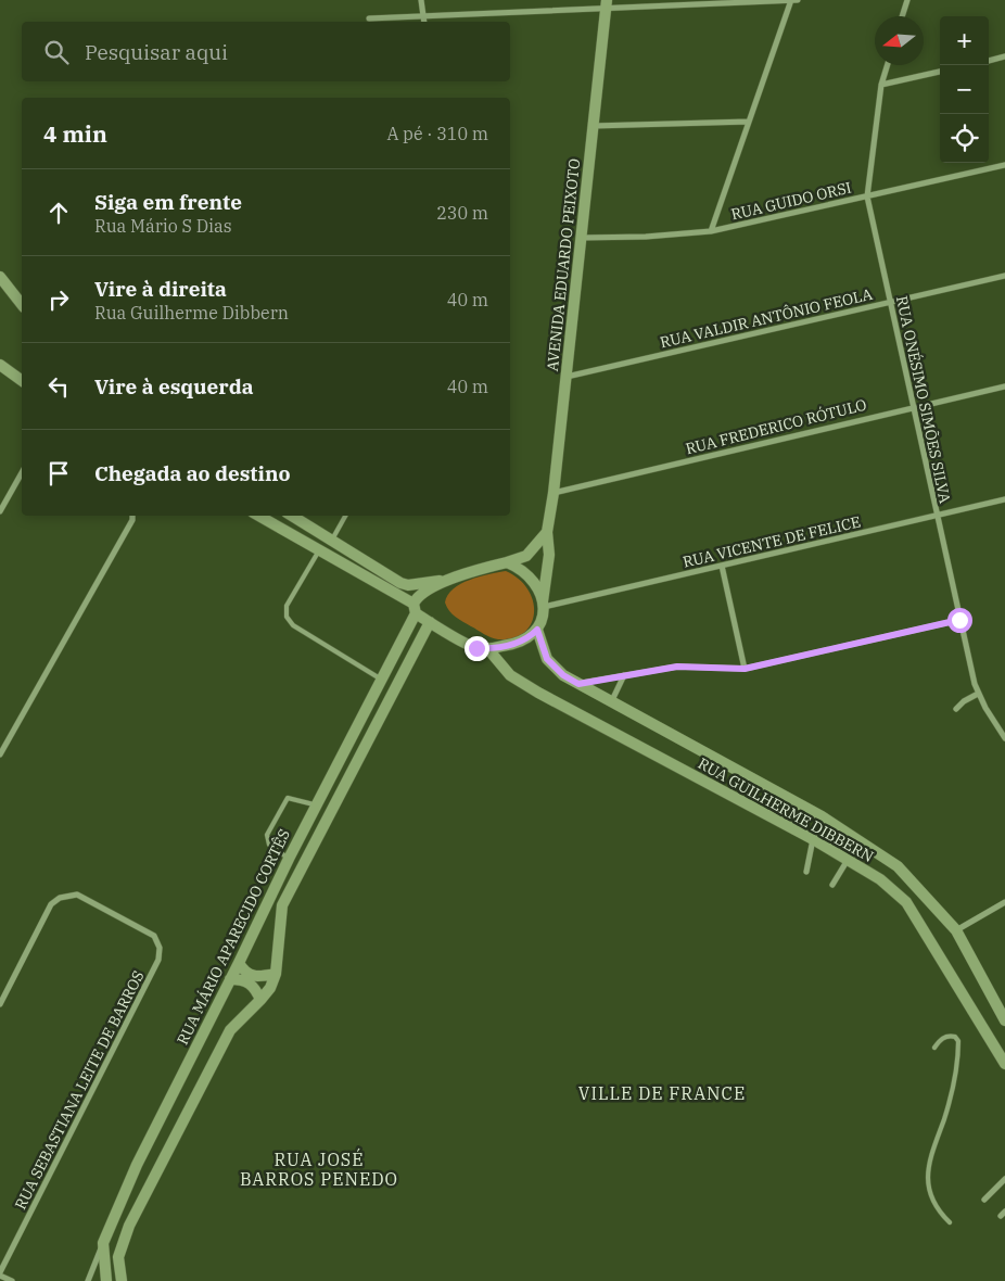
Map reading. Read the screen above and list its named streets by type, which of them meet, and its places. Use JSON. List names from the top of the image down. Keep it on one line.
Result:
{"streets":{"street":["RUA GUIDO ORSI","AVENIDA EDUARDO PEIXOTO","RUA VALDIR ANTÔNIO FEOLA","RUA ONÉSIMO SIMÕES SILVA","RUA FREDERICO RÓTULO","RUA VICENTE DE FELICE","RUA GUILHERME DIBBERN","RUA MÁRIO APARECIDO CORTÊS","RUA SEBASTIANA LEITE DE BARROS"]},"crossings":[["RUA GUIDO ORSI","AVENIDA EDUARDO PEIXOTO"],["RUA GUIDO ORSI","RUA ONÉSIMO SIMÕES SILVA"],["AVENIDA EDUARDO PEIXOTO","RUA VALDIR ANTÔNIO FEOLA"],["AVENIDA EDUARDO PEIXOTO","RUA FREDERICO RÓTULO"],["AVENIDA EDUARDO PEIXOTO","RUA VICENTE DE FELICE"],["AVENIDA EDUARDO PEIXOTO","RUA GUILHERME DIBBERN"],["AVENIDA EDUARDO PEIXOTO","RUA MÁRIO APARECIDO CORTÊS"],["RUA VALDIR ANTÔNIO FEOLA","RUA ONÉSIMO SIMÕES SILVA"],["RUA ONÉSIMO SIMÕES SILVA","RUA FREDERICO RÓTULO"],["RUA ONÉSIMO SIMÕES SILVA","RUA VICENTE DE FELICE"],["RUA VICENTE DE FELICE","RUA GUILHERME DIBBERN"],["RUA VICENTE DE FELICE","RUA MÁRIO APARECIDO CORTÊS"],["RUA GUILHERME DIBBERN","RUA MÁRIO APARECIDO CORTÊS"]],"districts":["VILLE DE FRANCE","RUA JOSÉ BARROS PENEDO"],"north":"left","page":{"map_buttons":["+","−"],"search":"Pesquisar aqui","heading":["4 min","A pé · 310 m"],"list":[["Siga em frente","Rua Mário S Dias","230 m"],["Vire à direita","Rua Guilherme Dibbern","40 m"],["Vire à esquerda","40 m"],"Chegada ao destino"]}}
